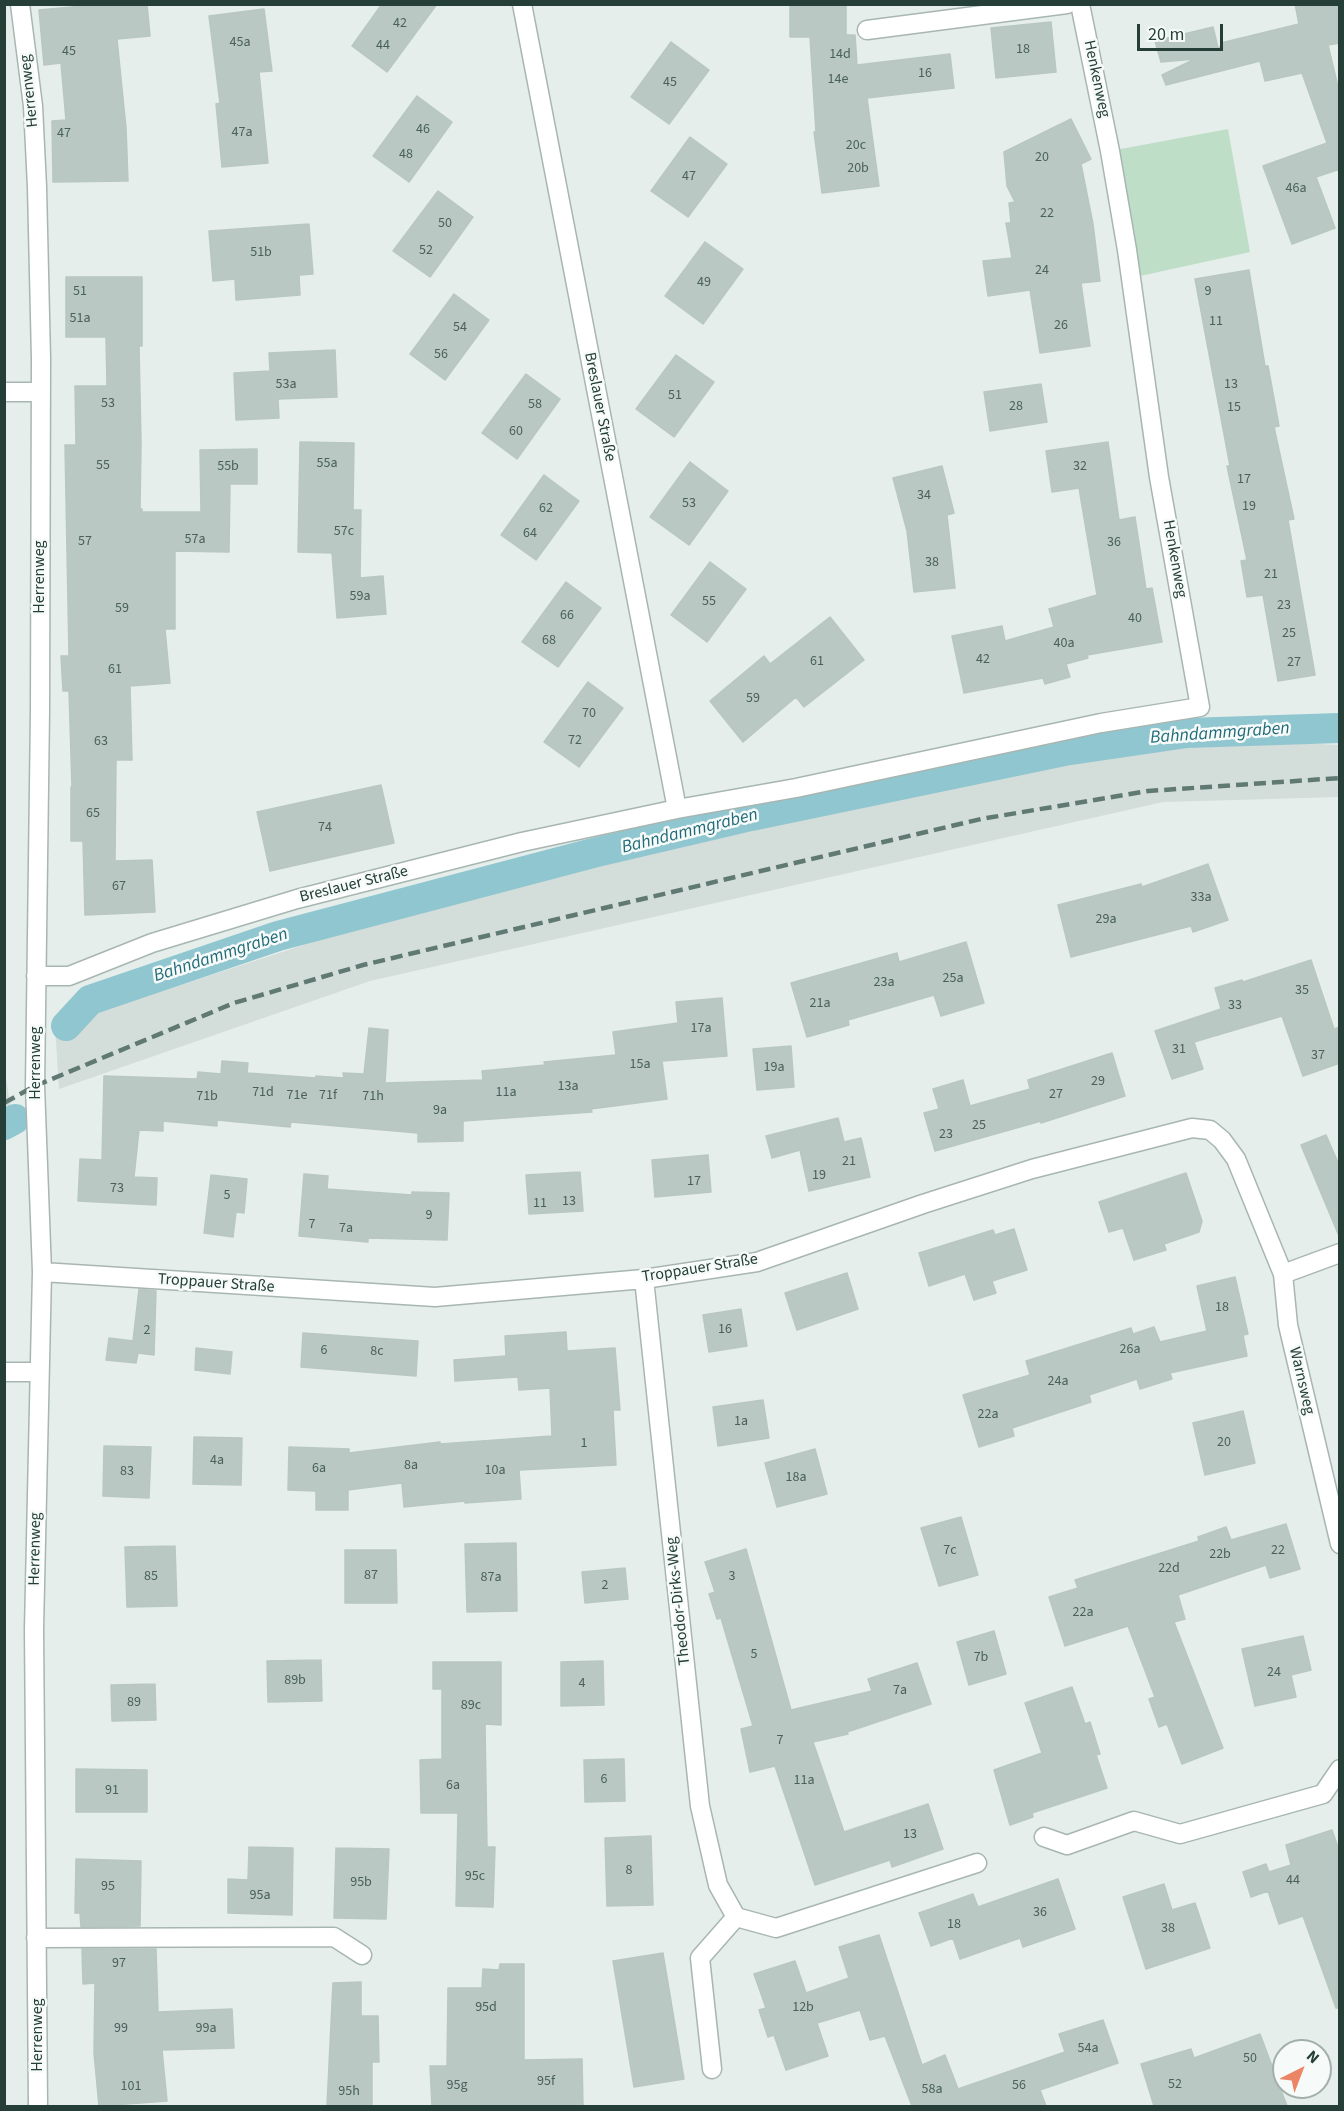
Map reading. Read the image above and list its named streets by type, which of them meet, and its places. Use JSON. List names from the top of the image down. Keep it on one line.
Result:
{"streets":{"street":["Henkenweg","Herrenweg","Breslauer Straße","Troppauer Straße","Warnsweg","Theodor-Dirks-Weg"]},"crossings":[["Henkenweg","Breslauer Straße"],["Herrenweg","Breslauer Straße"],["Herrenweg","Troppauer Straße"],["Troppauer Straße","Warnsweg"],["Troppauer Straße","Theodor-Dirks-Weg"]],"water":["Bahndammgraben"],"house_numbers":["42","45a","44","18","45","14d","16","14e","45","46","47a","47","20c","48","20","20b","47","46a","22","50","52","51b","24","49","51","9","51a","11","26","54","56","53a","13","51","53","58","28","15","60","55a","55","55b","32","17","34","53","19","62","57c","64","57a","57","36","38","21","59a","55","23","59","66","40","25","68","40a","42","61","27","61","59","70","72","63","65","74","67","33a","29a","25a","23a","35","21a","33","17a","31","37","15a","19a","29","13a","71d","11a","27","71e","71f","71b","71h","9a","25","23","21","19","17","73","5","13","11","9","7","7a","18","16","2","26a","6","8c","24a","22a","1a","20","1","4a","8a","6a","10a","83","18a","7c","22","22b","22d","87","85","3","87a","2","22a","5","7b","24","89b","4","7a","89","89c","7","6","11a","6a","91","13","8","95c","44","95b","95","95a","36","18","38","97","95d","12b","99","99a","54a","50","95f","52","95g","56","101","58a","95h"],"scale_bar":"20 m","north":"top right"}
